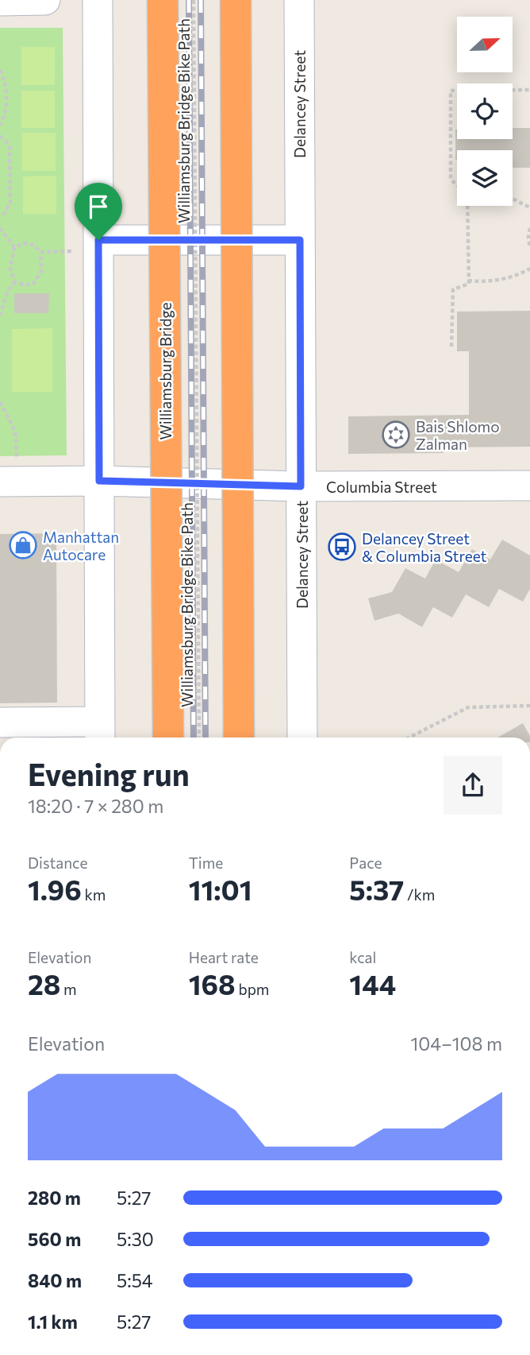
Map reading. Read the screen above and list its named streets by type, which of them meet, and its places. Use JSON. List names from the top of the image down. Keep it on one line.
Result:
{"streets":{"highway":["Williamsburg Bridge"],"street":["Delancey Street","Columbia Street"],"path":["Williamsburg Bridge Bike Path"]},"crossings":[["Delancey Street","Columbia Street"]],"places":{"synagogue":["Bais Shlomo Zalman"],"shop":["Manhattan Autocare"],"bus stop":["Delancey Street & Columbia Street"]},"north":"right","page":{"heading":["Evening run","18:20 · 7 × 280 m"],"stats":[["Distance","1.96 km"],["Time","11:01"],["Pace","5:37 /km"],["Elevation","28 m"],["Heart rate","168 bpm"],["kcal","144"]],"chart":["Elevation","104–108 m"],"list":[{"name":"280 m","note":"5:27"},{"name":"560 m","note":"5:30"},{"name":"840 m","note":"5:54"},{"name":"1.1 km","note":"5:27"}]}}
